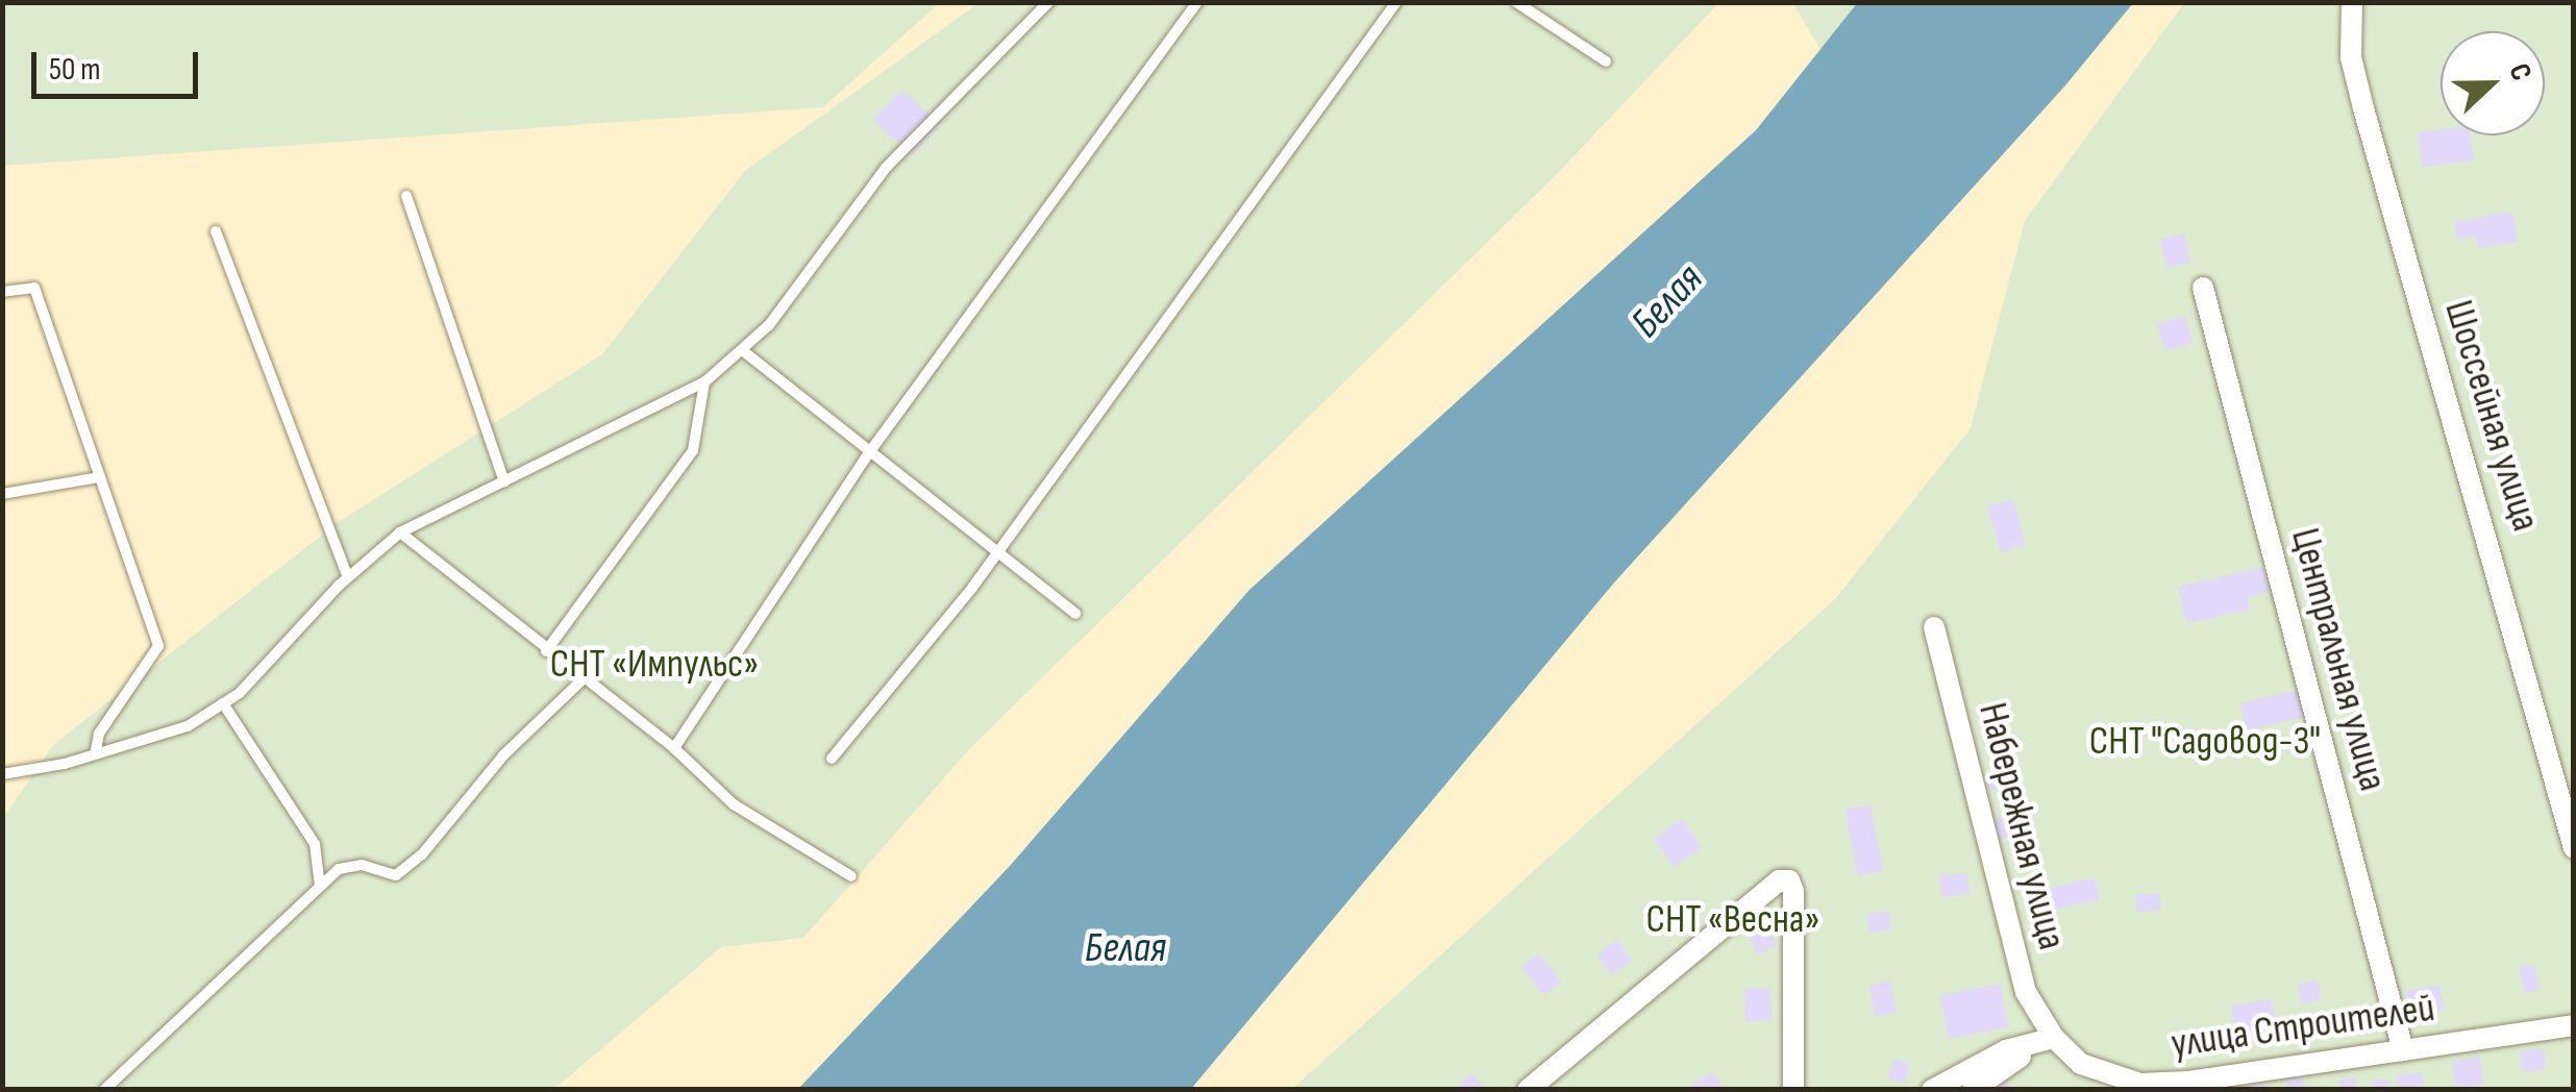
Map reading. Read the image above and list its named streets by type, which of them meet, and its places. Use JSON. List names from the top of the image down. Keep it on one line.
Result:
{"streets":{"street":["Шоссейная улица","Центральная улица","Набережная улица","улица Строителей"]},"crossings":[["Центральная улица","улица Строителей"],["Набережная улица","улица Строителей"]],"water":["Белая"],"parks":["СНТ «Импульс»","СНТ \"Садовод-3\"","СНТ «Весна»"],"scale_bar":"50 m","north":"right"}
